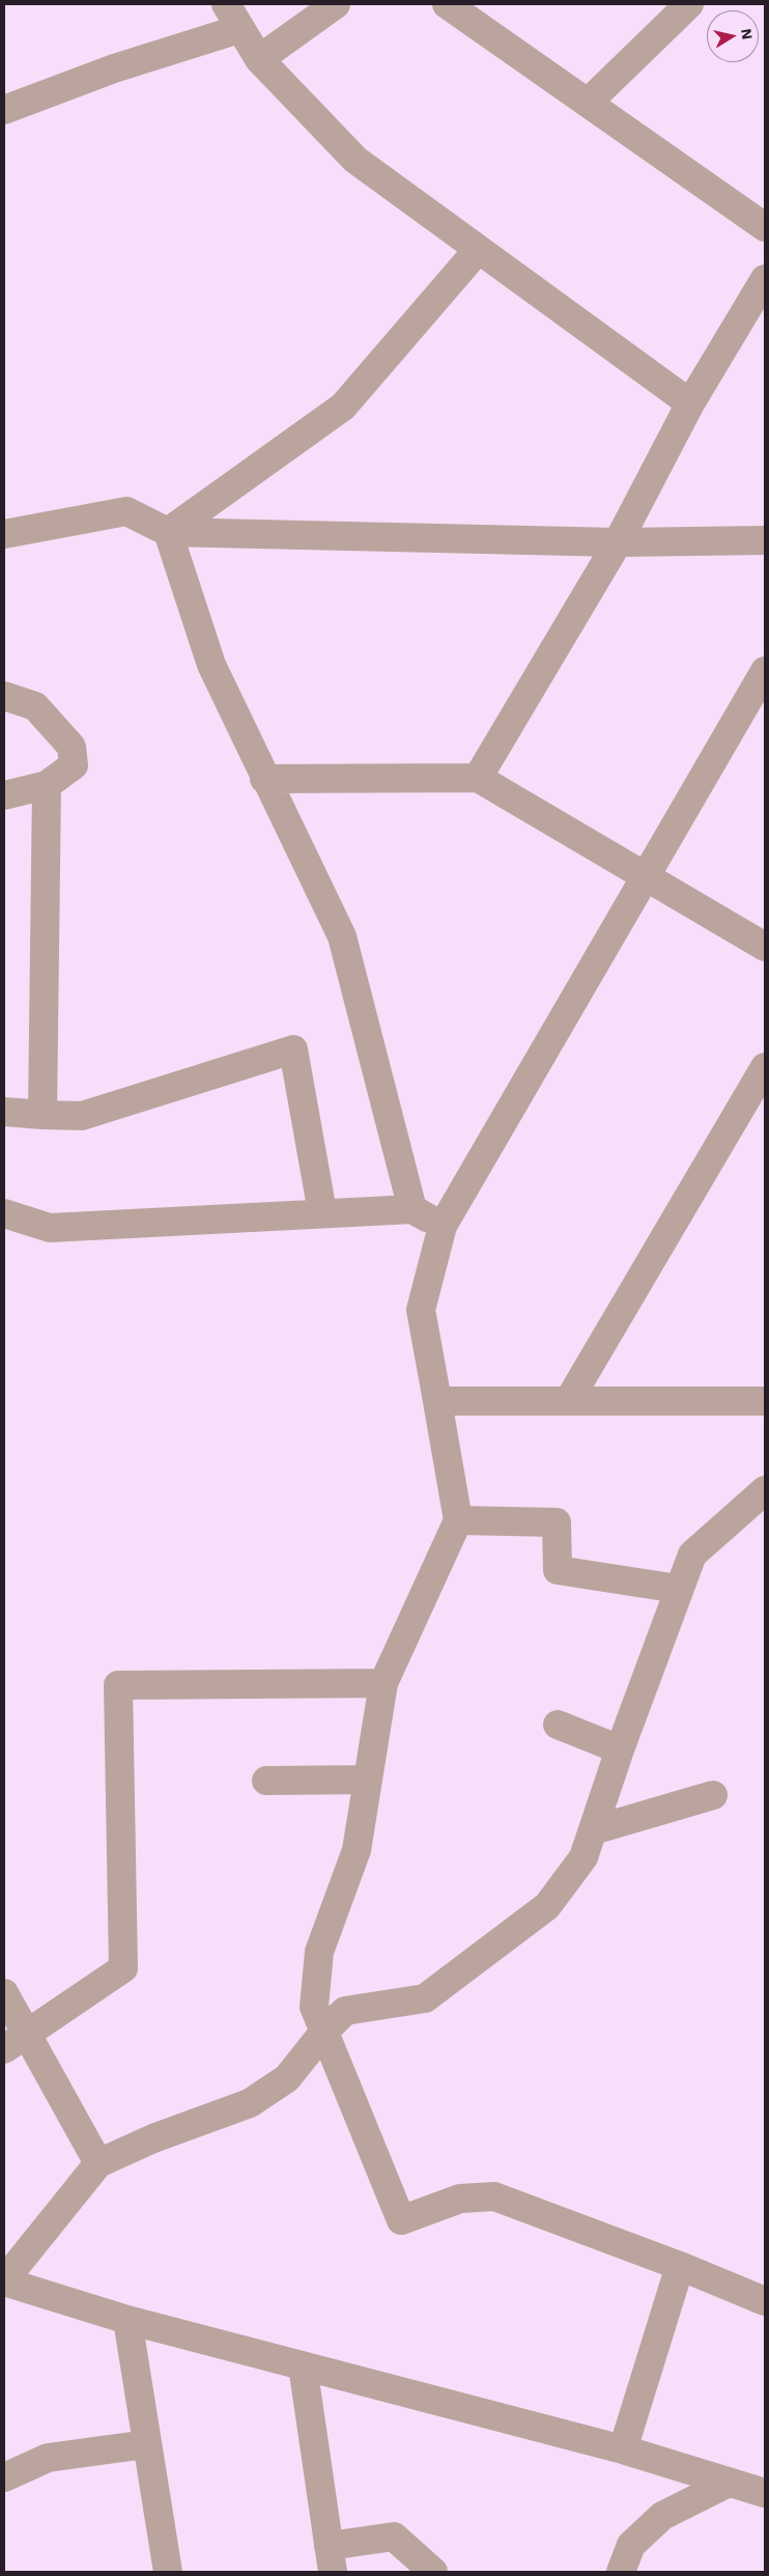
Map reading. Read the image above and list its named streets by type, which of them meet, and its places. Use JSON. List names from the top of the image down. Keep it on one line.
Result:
{"north":"right"}
